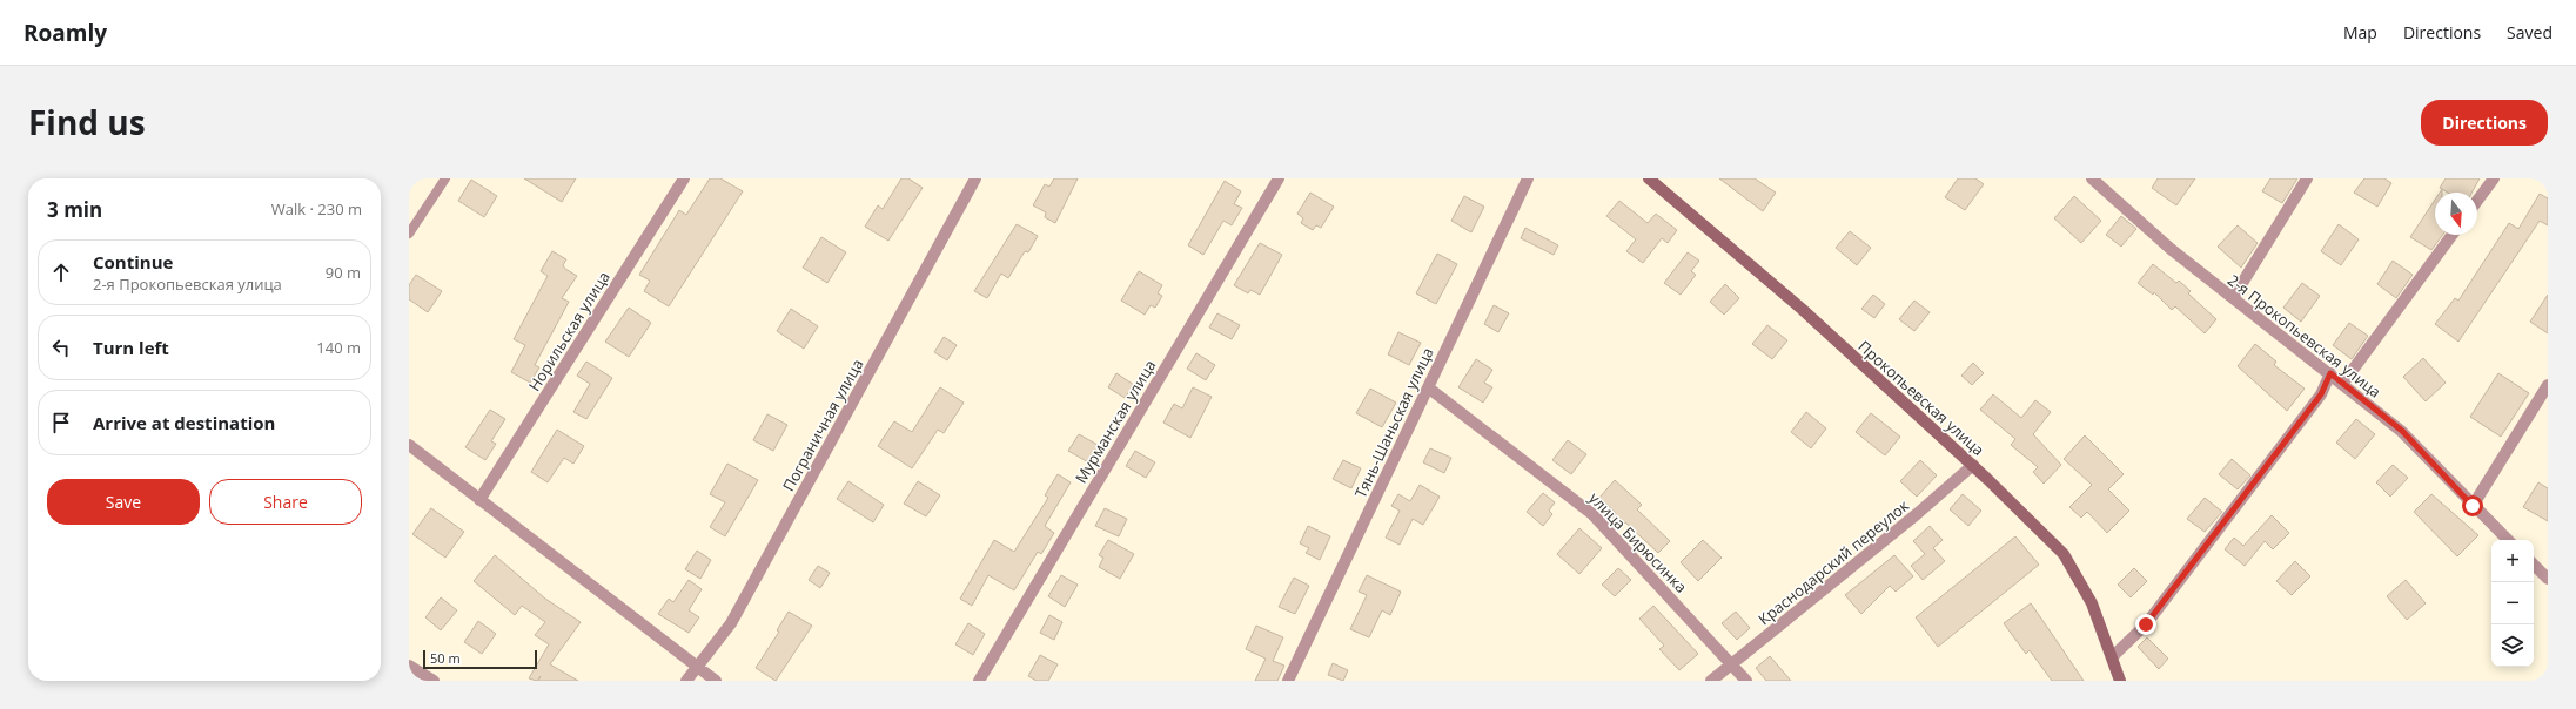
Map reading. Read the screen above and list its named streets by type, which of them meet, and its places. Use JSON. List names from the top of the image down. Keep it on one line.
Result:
{"streets":{"main road":["Прокопьевская улица"],"street":["Норильская улица","2-я Прокопьевская улица","Мурманская улица","Тянь-Шаньская улица","Пограничная улица","улица Бирюсинка","Краснодарский переулок"]},"crossings":[["Прокопьевская улица","Краснодарский переулок"],["Тянь-Шаньская улица","улица Бирюсинка"],["улица Бирюсинка","Краснодарский переулок"]],"scale_bar":"50 m","north":"bottom","page":{"header":"Roamly","nav":["Map","Directions","Saved"],"title":"Find us","buttons":["Directions",["Save","Share"]],"heading":["3 min","Walk · 230 m"],"list":[["Continue","2-я Прокопьевская улица","90 m"],["Turn left","140 m"],"Arrive at destination"],"map_buttons":["+","−"],"scale":"50 m"}}
